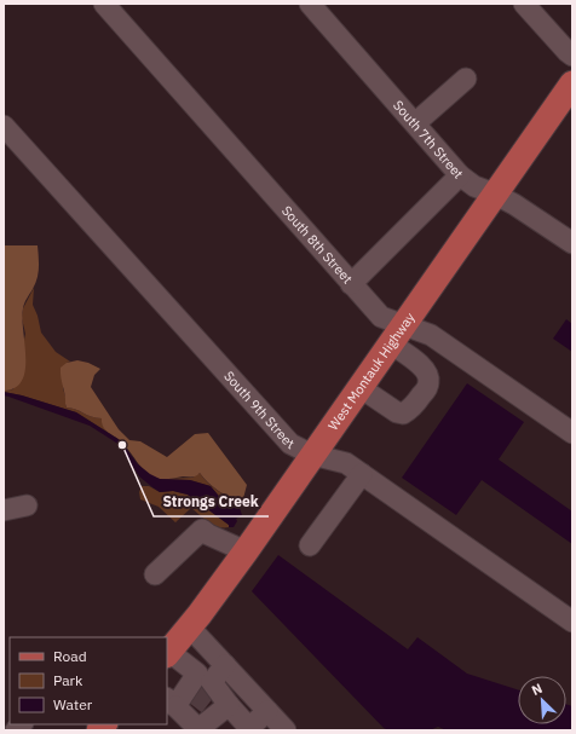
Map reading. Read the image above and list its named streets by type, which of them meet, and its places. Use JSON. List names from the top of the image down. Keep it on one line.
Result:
{"streets":{"main road":["West Montauk Highway"],"street":["South 7th Street","South 8th Street","South 9th Street"]},"crossings":[["South 7th Street","West Montauk Highway"],["South 8th Street","West Montauk Highway"],["West Montauk Highway","South 9th Street"]],"places":["Strongs Creek"],"legend":["Road","Park","Water"],"north":"top left"}
